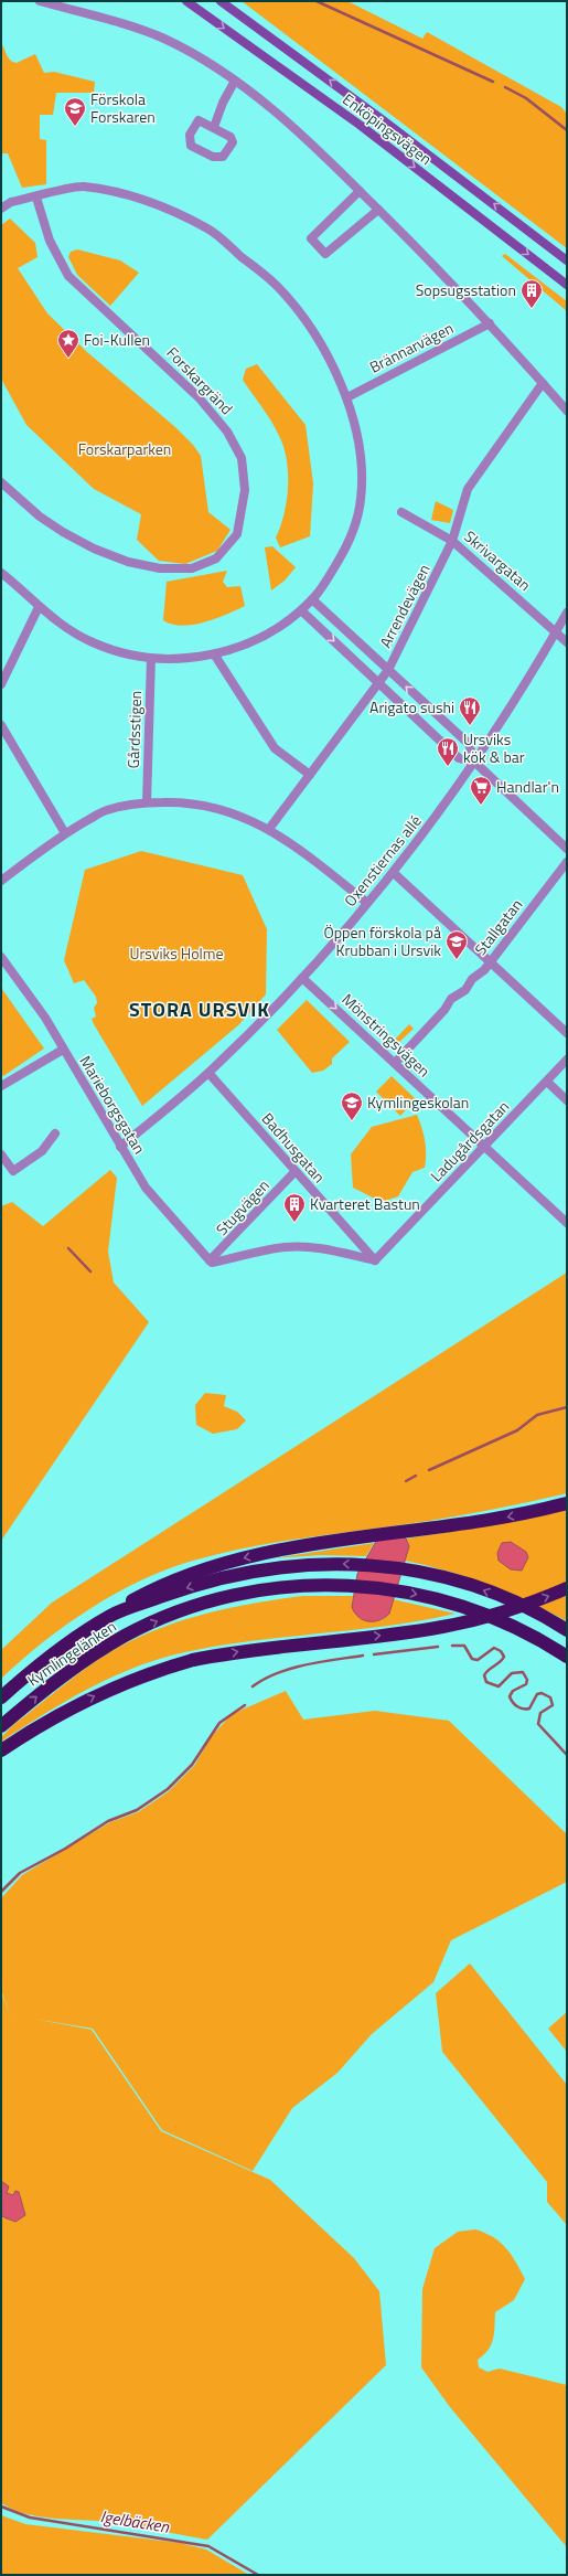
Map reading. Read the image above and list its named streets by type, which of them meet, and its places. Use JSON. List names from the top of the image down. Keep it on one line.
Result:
{"streets":{"highway":["Kymlingelänken"],"main road":["Enköpingsvägen"],"street":["Brännarvägen","Forskargränd","Skrivargatan","Arrendevägen","Gårdsstigen","Oxenstiernas allé","Stallgatan","Mönstringsvägen","Marieborgsgatan","Ladugårdsgatan","Badhusgatan","Stugvägen"]},"crossings":[["Skrivargatan","Arrendevägen"],["Skrivargatan","Oxenstiernas allé"],["Oxenstiernas allé","Mönstringsvägen"],["Oxenstiernas allé","Marieborgsgatan"],["Oxenstiernas allé","Badhusgatan"],["Stallgatan","Mönstringsvägen"],["Mönstringsvägen","Ladugårdsgatan"],["Marieborgsgatan","Stugvägen"],["Ladugårdsgatan","Badhusgatan"],["Badhusgatan","Stugvägen"]],"districts":["STORA URSVIK"],"water":["Igelbäcken"],"parks":["Forskarparken","Ursviks Holme"],"places":{"school or university":["Förskola Forskaren","Öppen förskola på Krubban i Ursvik","Kymlingeskolan"],"building":["Sopsugsstation","Kvarteret Bastun"],"place":["Foi-Kullen"],"restaurant":["Arigato sushi","Ursviks kök & bar"],"supermarket":["Handlar'n"]}}
